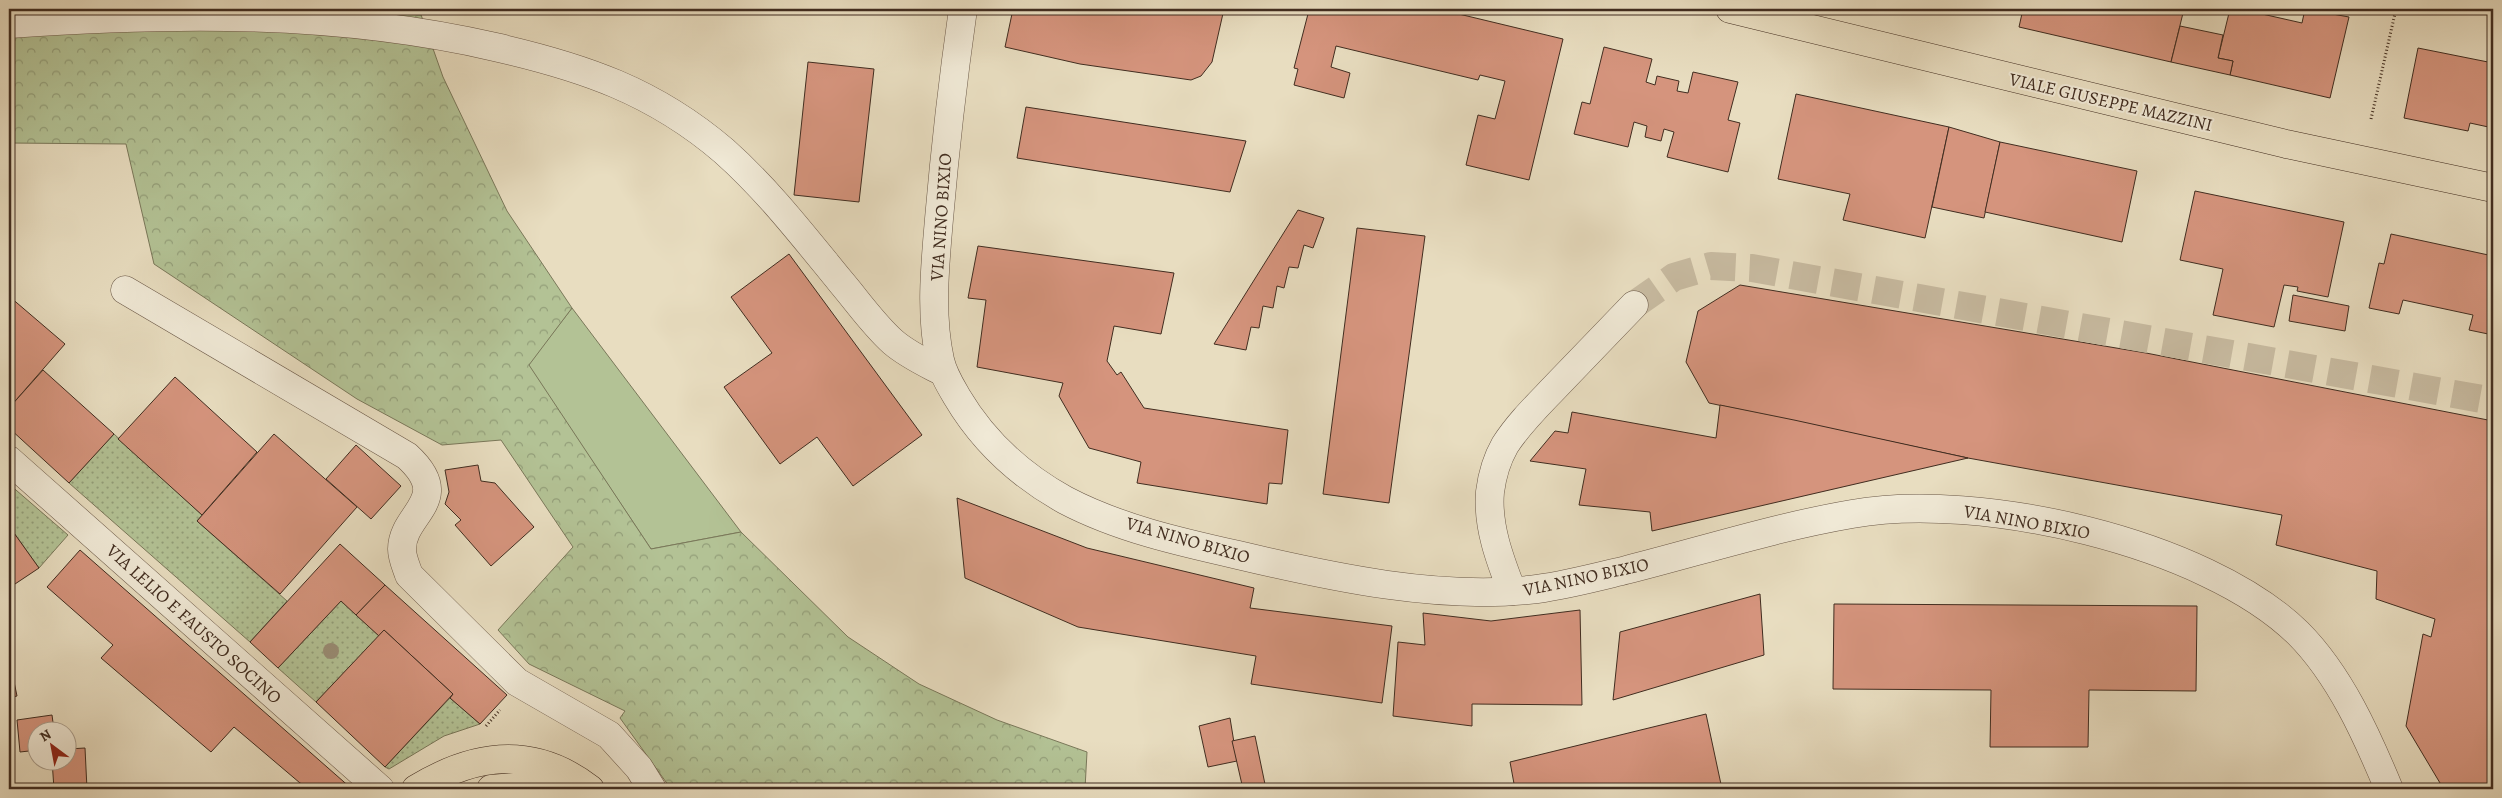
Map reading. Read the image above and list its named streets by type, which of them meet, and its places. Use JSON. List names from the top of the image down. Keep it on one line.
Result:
{"streets":{"main road":["VIALE GIUSEPPE MAZZINI"],"street":["VIA NINO BIXIO","VIA LELIO E FAUSTO SOCINO"]},"north":"top left"}
